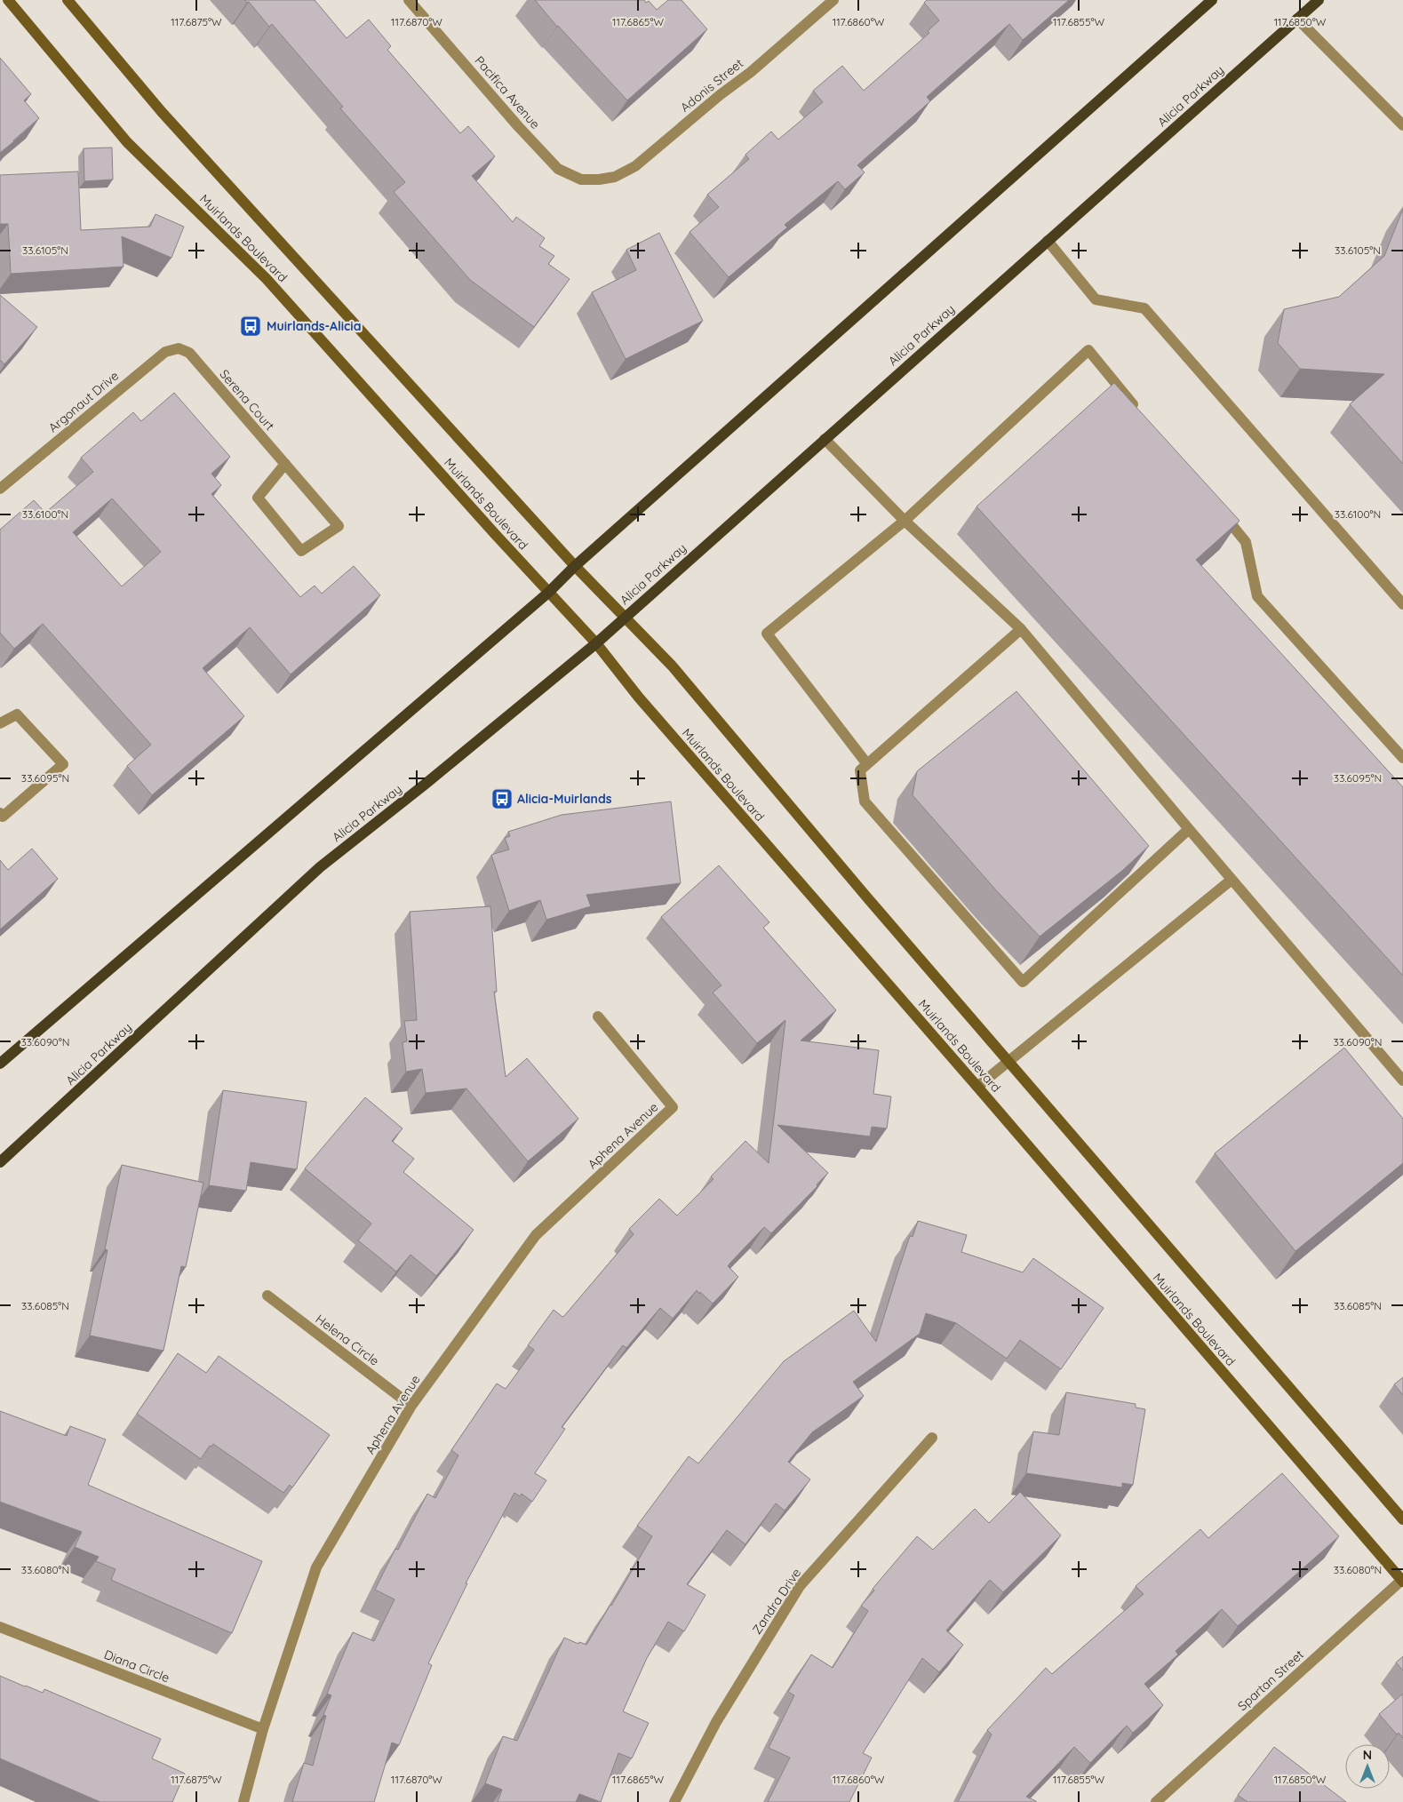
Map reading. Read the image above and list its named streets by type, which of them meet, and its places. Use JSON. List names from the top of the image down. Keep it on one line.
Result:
{"streets":{"main road":["Alicia Parkway","Muirlands Boulevard"],"street":["Adonis Street","Pacifica Avenue","Serena Court","Argonaut Drive","Aphena Avenue","Helena Circle","Zandra Drive","Diana Circle","Spartan Street"]},"crossings":[["Adonis Street","Pacifica Avenue"],["Alicia Parkway","Muirlands Boulevard"],["Muirlands Boulevard","Spartan Street"],["Serena Court","Argonaut Drive"],["Aphena Avenue","Helena Circle"],["Aphena Avenue","Diana Circle"]],"places":{"bus stop":["Muirlands-Alicia","Alicia-Muirlands"]},"north":"top","coordinates":["117.6875°W","117.6870°W","117.6865°W","117.6860°W","117.6855°W","117.6850°W","33.6105°N","33.6100°N","33.6095°N","33.6090°N","33.6085°N","33.6080°N"]}
